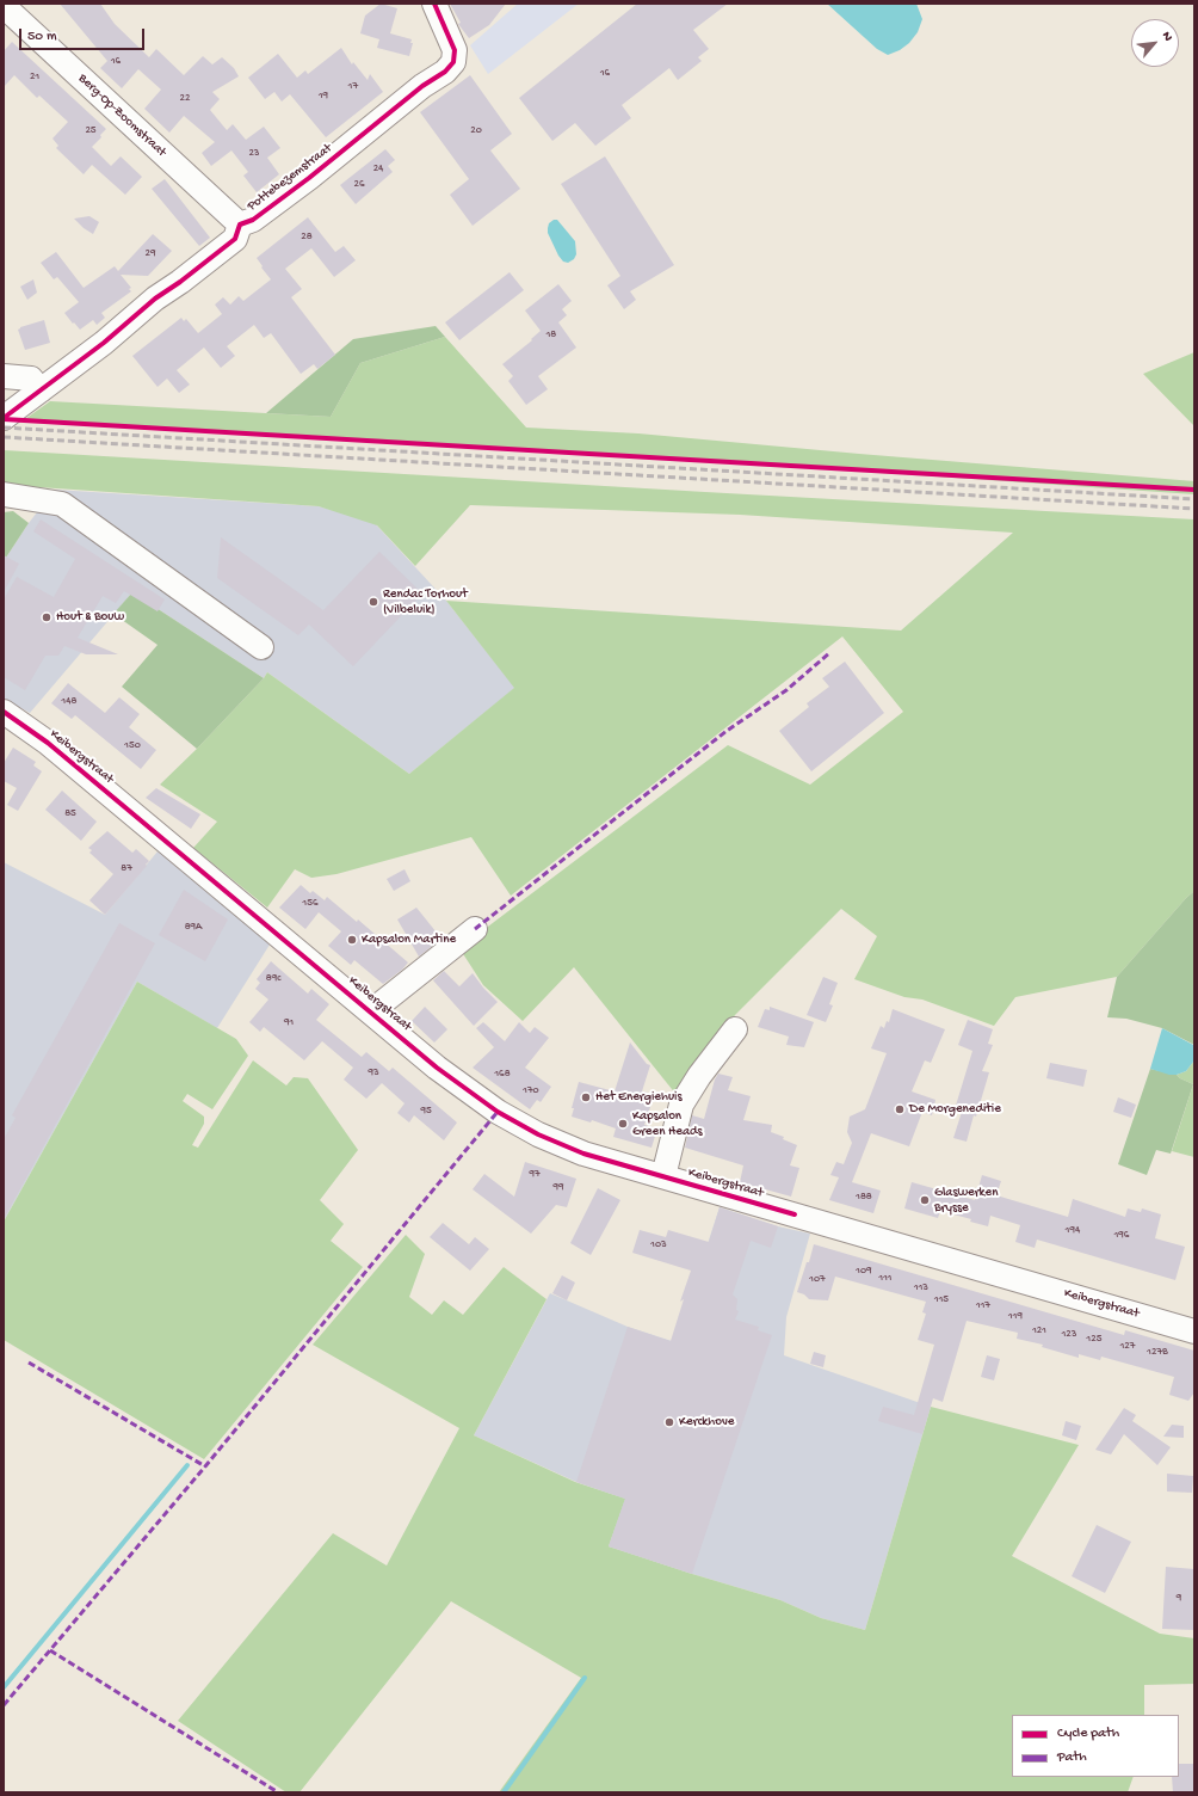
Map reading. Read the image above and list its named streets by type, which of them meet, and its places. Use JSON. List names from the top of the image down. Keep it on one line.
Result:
{"streets":{"street":["Berg-Op-Zoomstraat","Pottebezemstraat","Keibergstraat"]},"crossings":[["Berg-Op-Zoomstraat","Pottebezemstraat"]],"places":["Rendac Torhout (Vilbeluik)","Hout & Bouw","Kapsalon Martine","Het Energiehuis","De Morgeneditie","Kapsalon Green Heads","Glaswerken Brysse","Kerckhove"],"house_numbers":["16","16","21","17","19","22","25","20","23","24","26","28","29","18","148","150","85","87","156","89A","89c","91","93","168","170","95","97","99","188","194","196","103","109","111","107","113","115","117","119","121","123","125","127","127B","9"],"legend":["Cycle path","Path"],"scale_bar":"50 m","north":"top right"}
